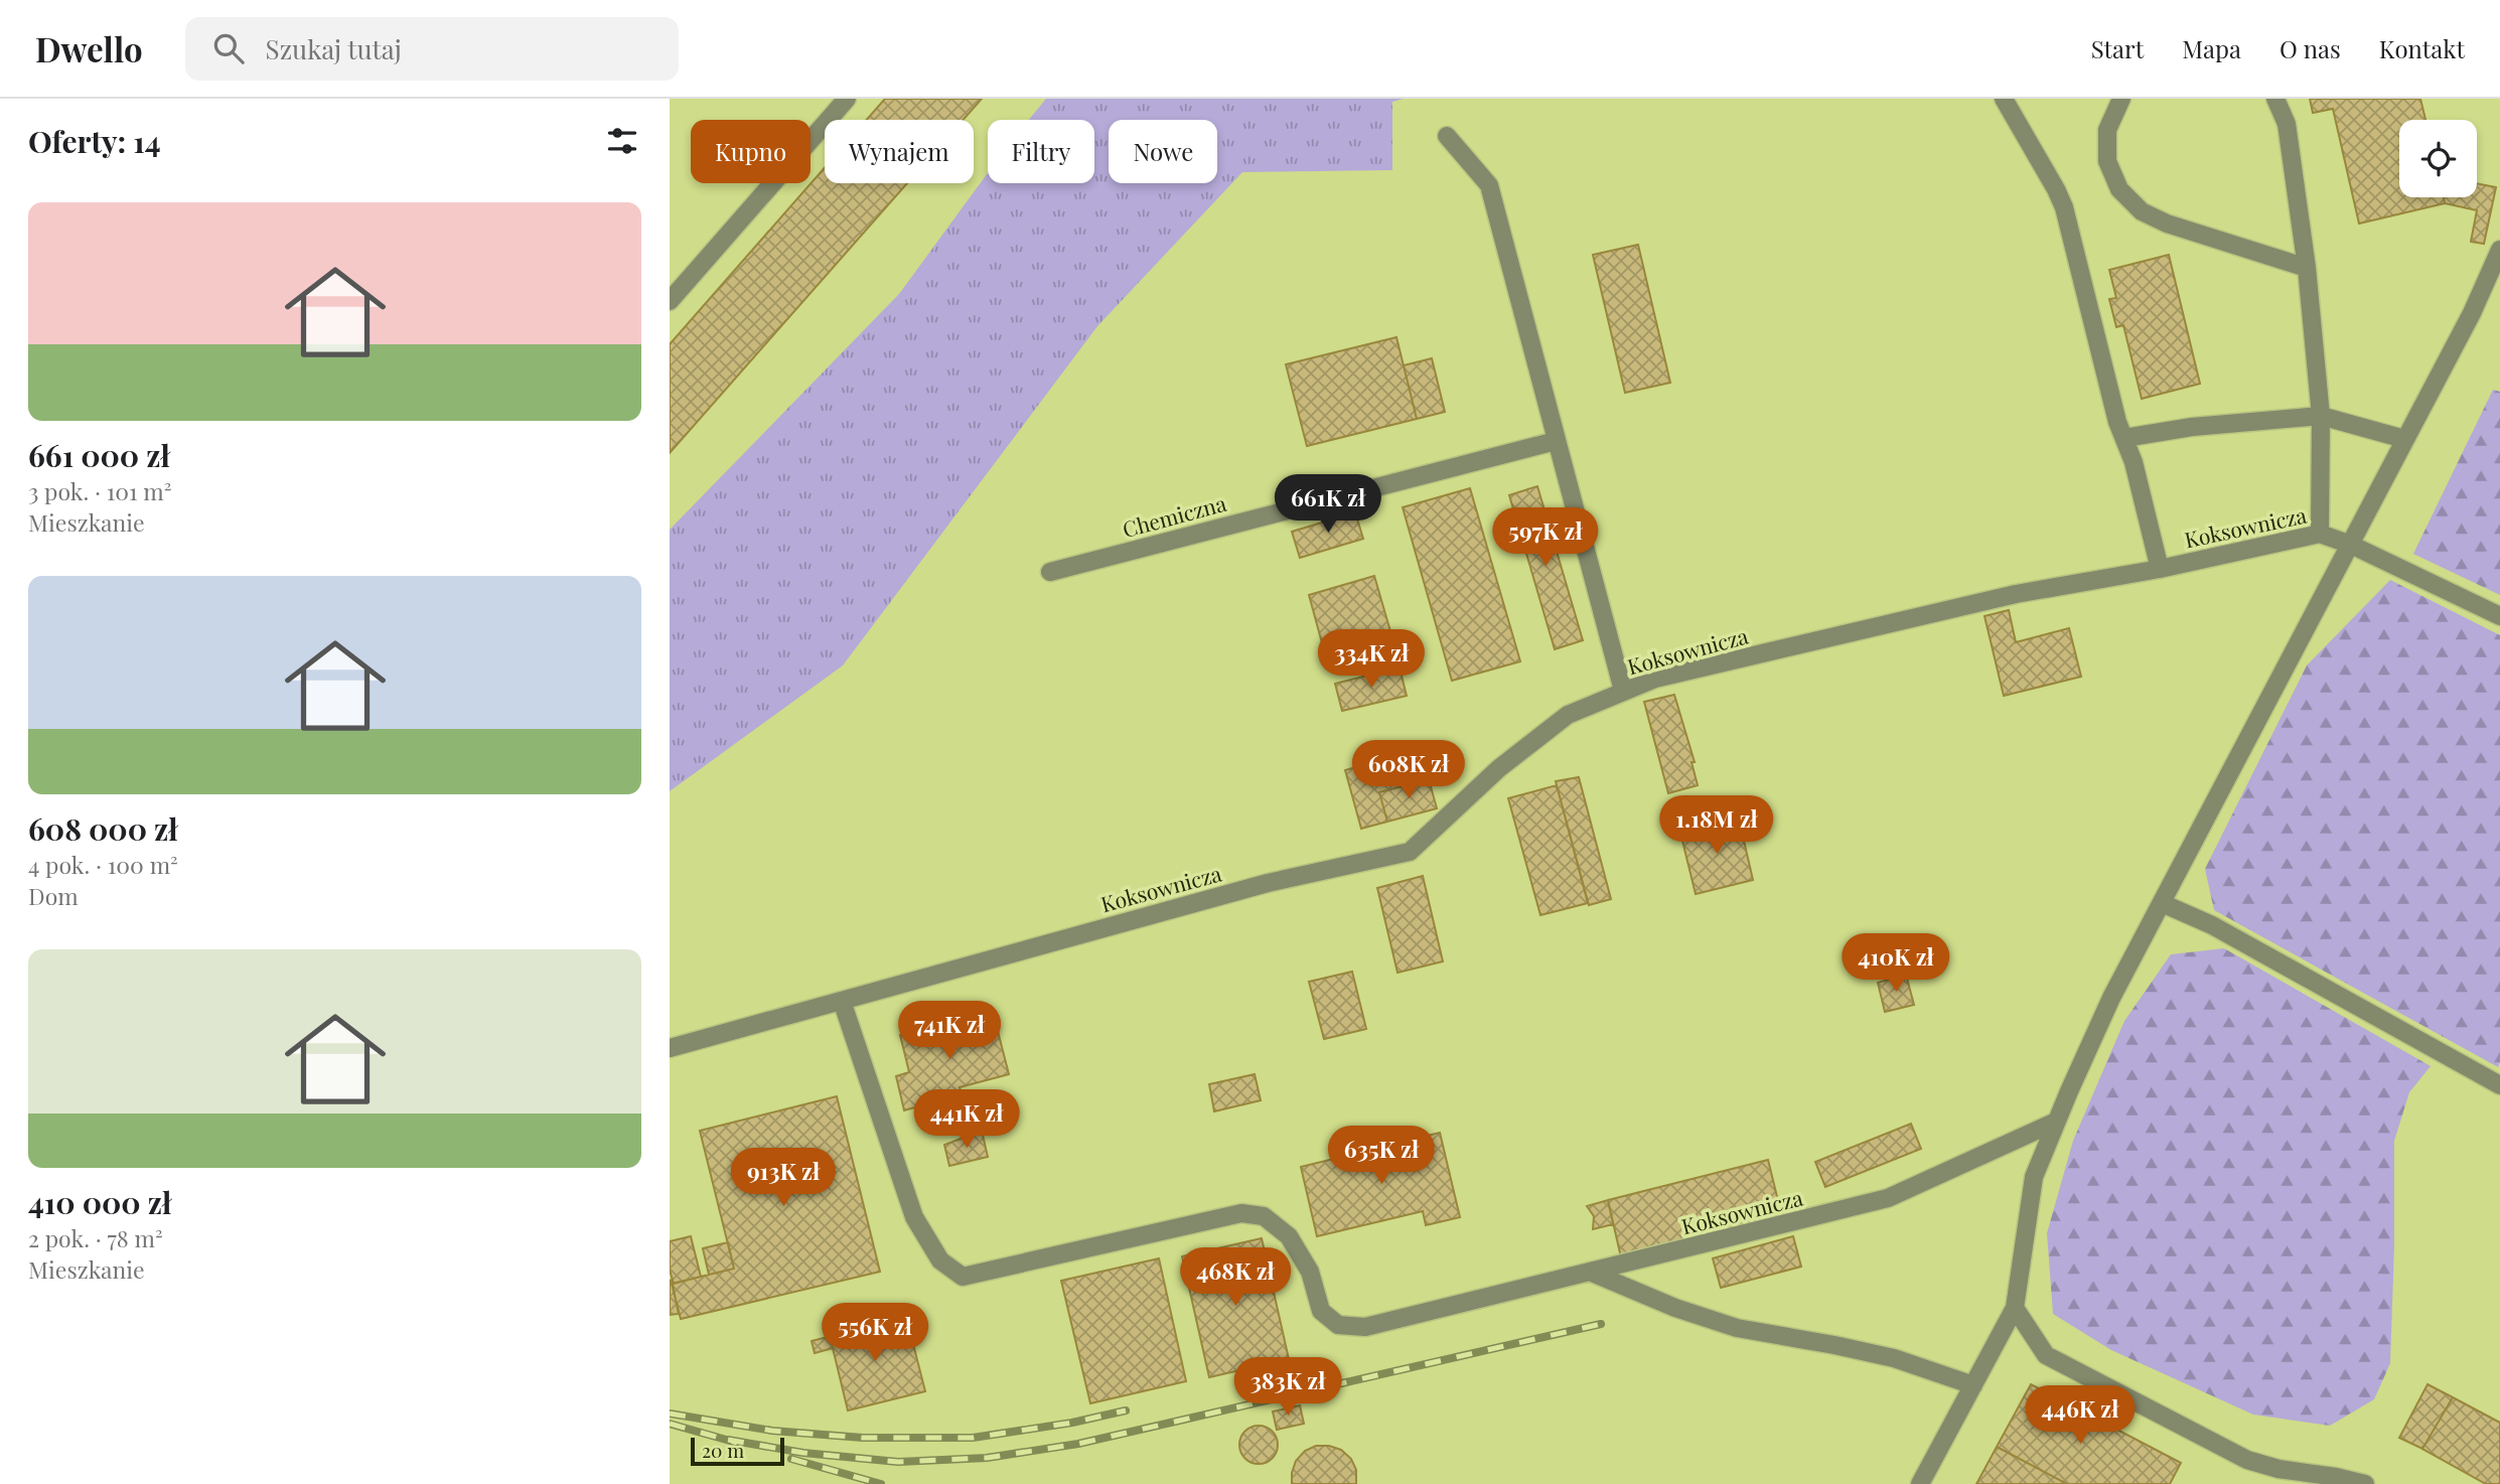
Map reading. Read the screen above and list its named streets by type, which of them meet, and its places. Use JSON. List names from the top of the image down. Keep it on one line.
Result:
{"streets":{"lane":["Chemiczna","Koksownicza"]},"scale_bar":"20 m","page":{"header":"Dwello","search":"Szukaj tutaj","nav":["Start","Mapa","O nas","Kontakt"],"heading":"Oferty: 14","chip":["Kupno","Wynajem","Filtry","Nowe"],"list":[{"name":"661 000 zł","note":"3 pok. · 101 m² · Mieszkanie"},{"name":"608 000 zł","note":"4 pok. · 100 m² · Dom"},{"name":"410 000 zł","note":"2 pok. · 78 m² · Mieszkanie"}],"price":["661K zł","597K zł","334K zł","608K zł","1.18M zł","410K zł","741K zł","441K zł","635K zł","913K zł","468K zł","556K zł","383K zł","446K zł"],"scale":"20 m"}}
